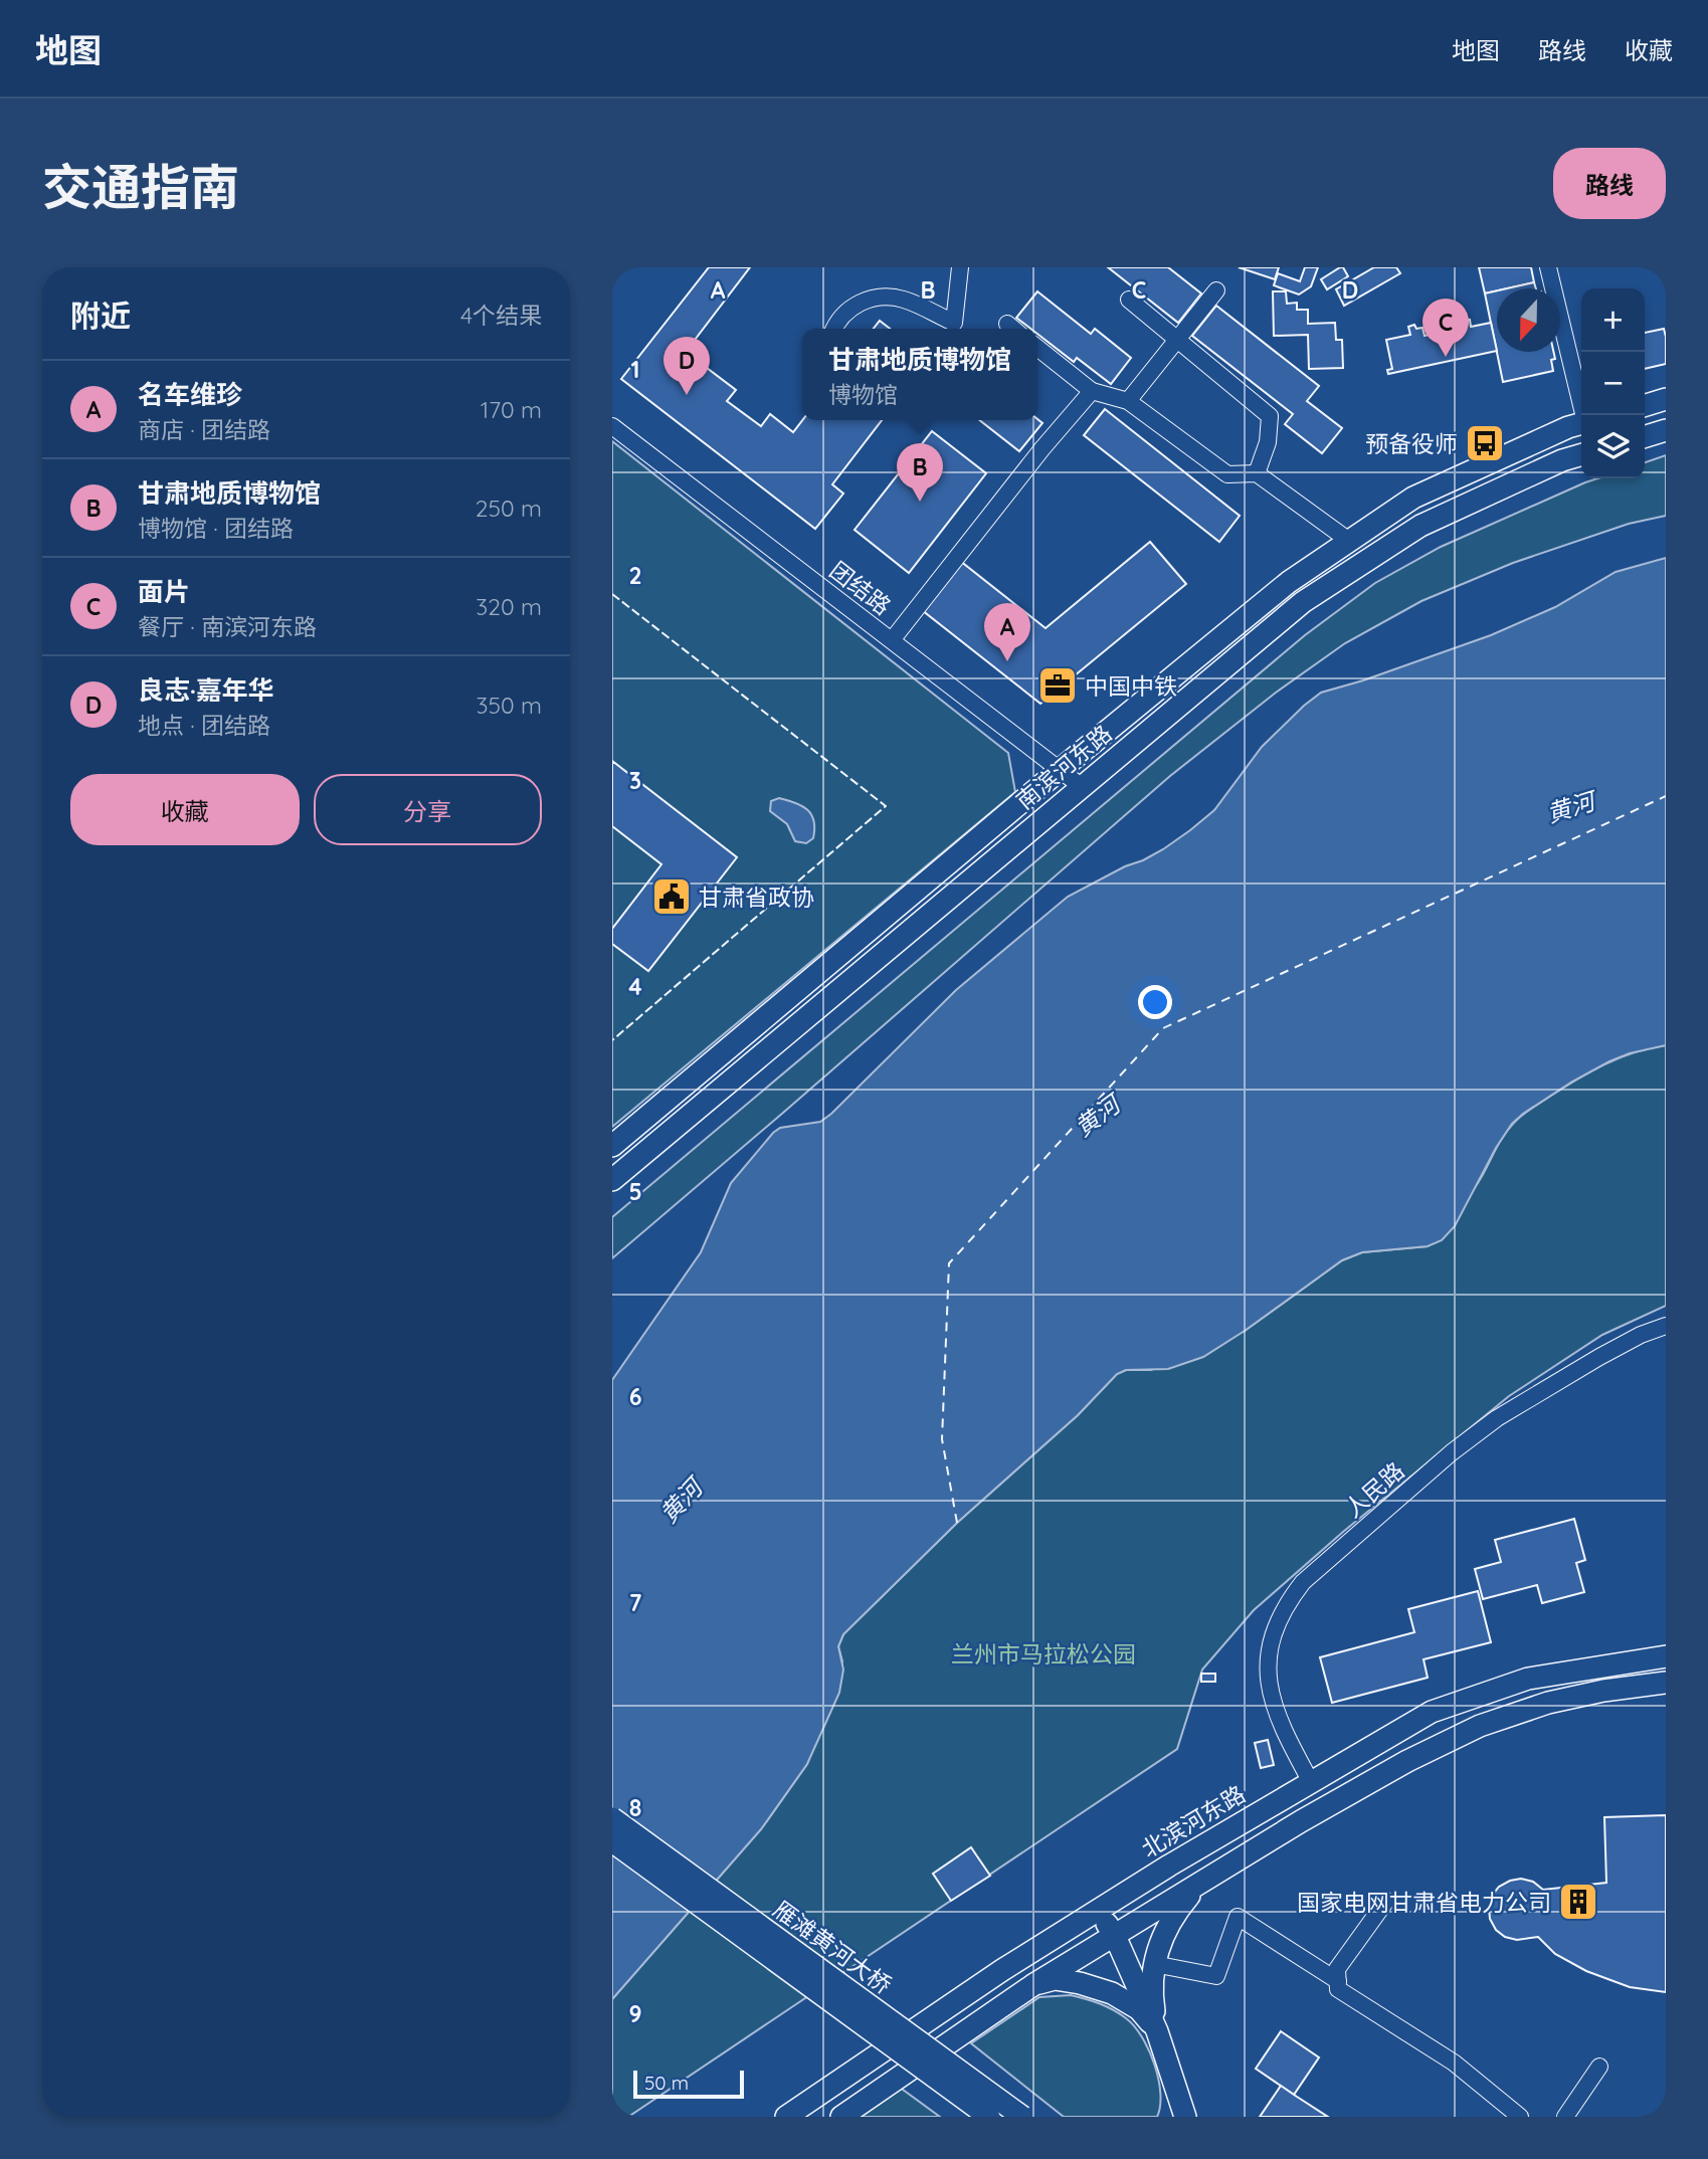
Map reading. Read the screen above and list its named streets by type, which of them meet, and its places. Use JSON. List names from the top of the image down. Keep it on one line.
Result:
{"streets":{"main road":["南滨河东路","北滨河东路","雁滩黄河大桥"],"street":["团结路","人民路"]},"crossings":[["团结路","南滨河东路"],["人民路","北滨河东路"]],"water":["黄河"],"parks":["兰州市马拉松公园"],"places":{"bus stop":["预备役师"],"office":["中国中铁"],"public building":["甘肃省政协"],"building":["国家电网甘肃省电力公司"]},"scale_bar":"50 m","north":"bottom","page":{"header":"地图","nav":["地图","路线","收藏"],"title":"交通指南","buttons":["路线",["收藏","分享"]],"heading":["附近","4个结果"],"map_buttons":["+","−"],"pins":["C","D","B","A"],"popup":["甘肃地质博物馆","博物馆"],"list":[{"mark":"A","name":"名车维珍","note":"商店 · 团结路","value":"170 m"},{"mark":"B","name":"甘肃地质博物馆","note":"博物馆 · 团结路","value":"250 m"},{"mark":"C","name":"面片","note":"餐厅 · 南滨河东路","value":"320 m"},{"mark":"D","name":"良志·嘉年华","note":"地点 · 团结路","value":"350 m"}],"scale":"50 m"},"grid":{"columns":["A","B","C","D"],"rows":["1","2","3","4","5","6","7","8","9"]}}
